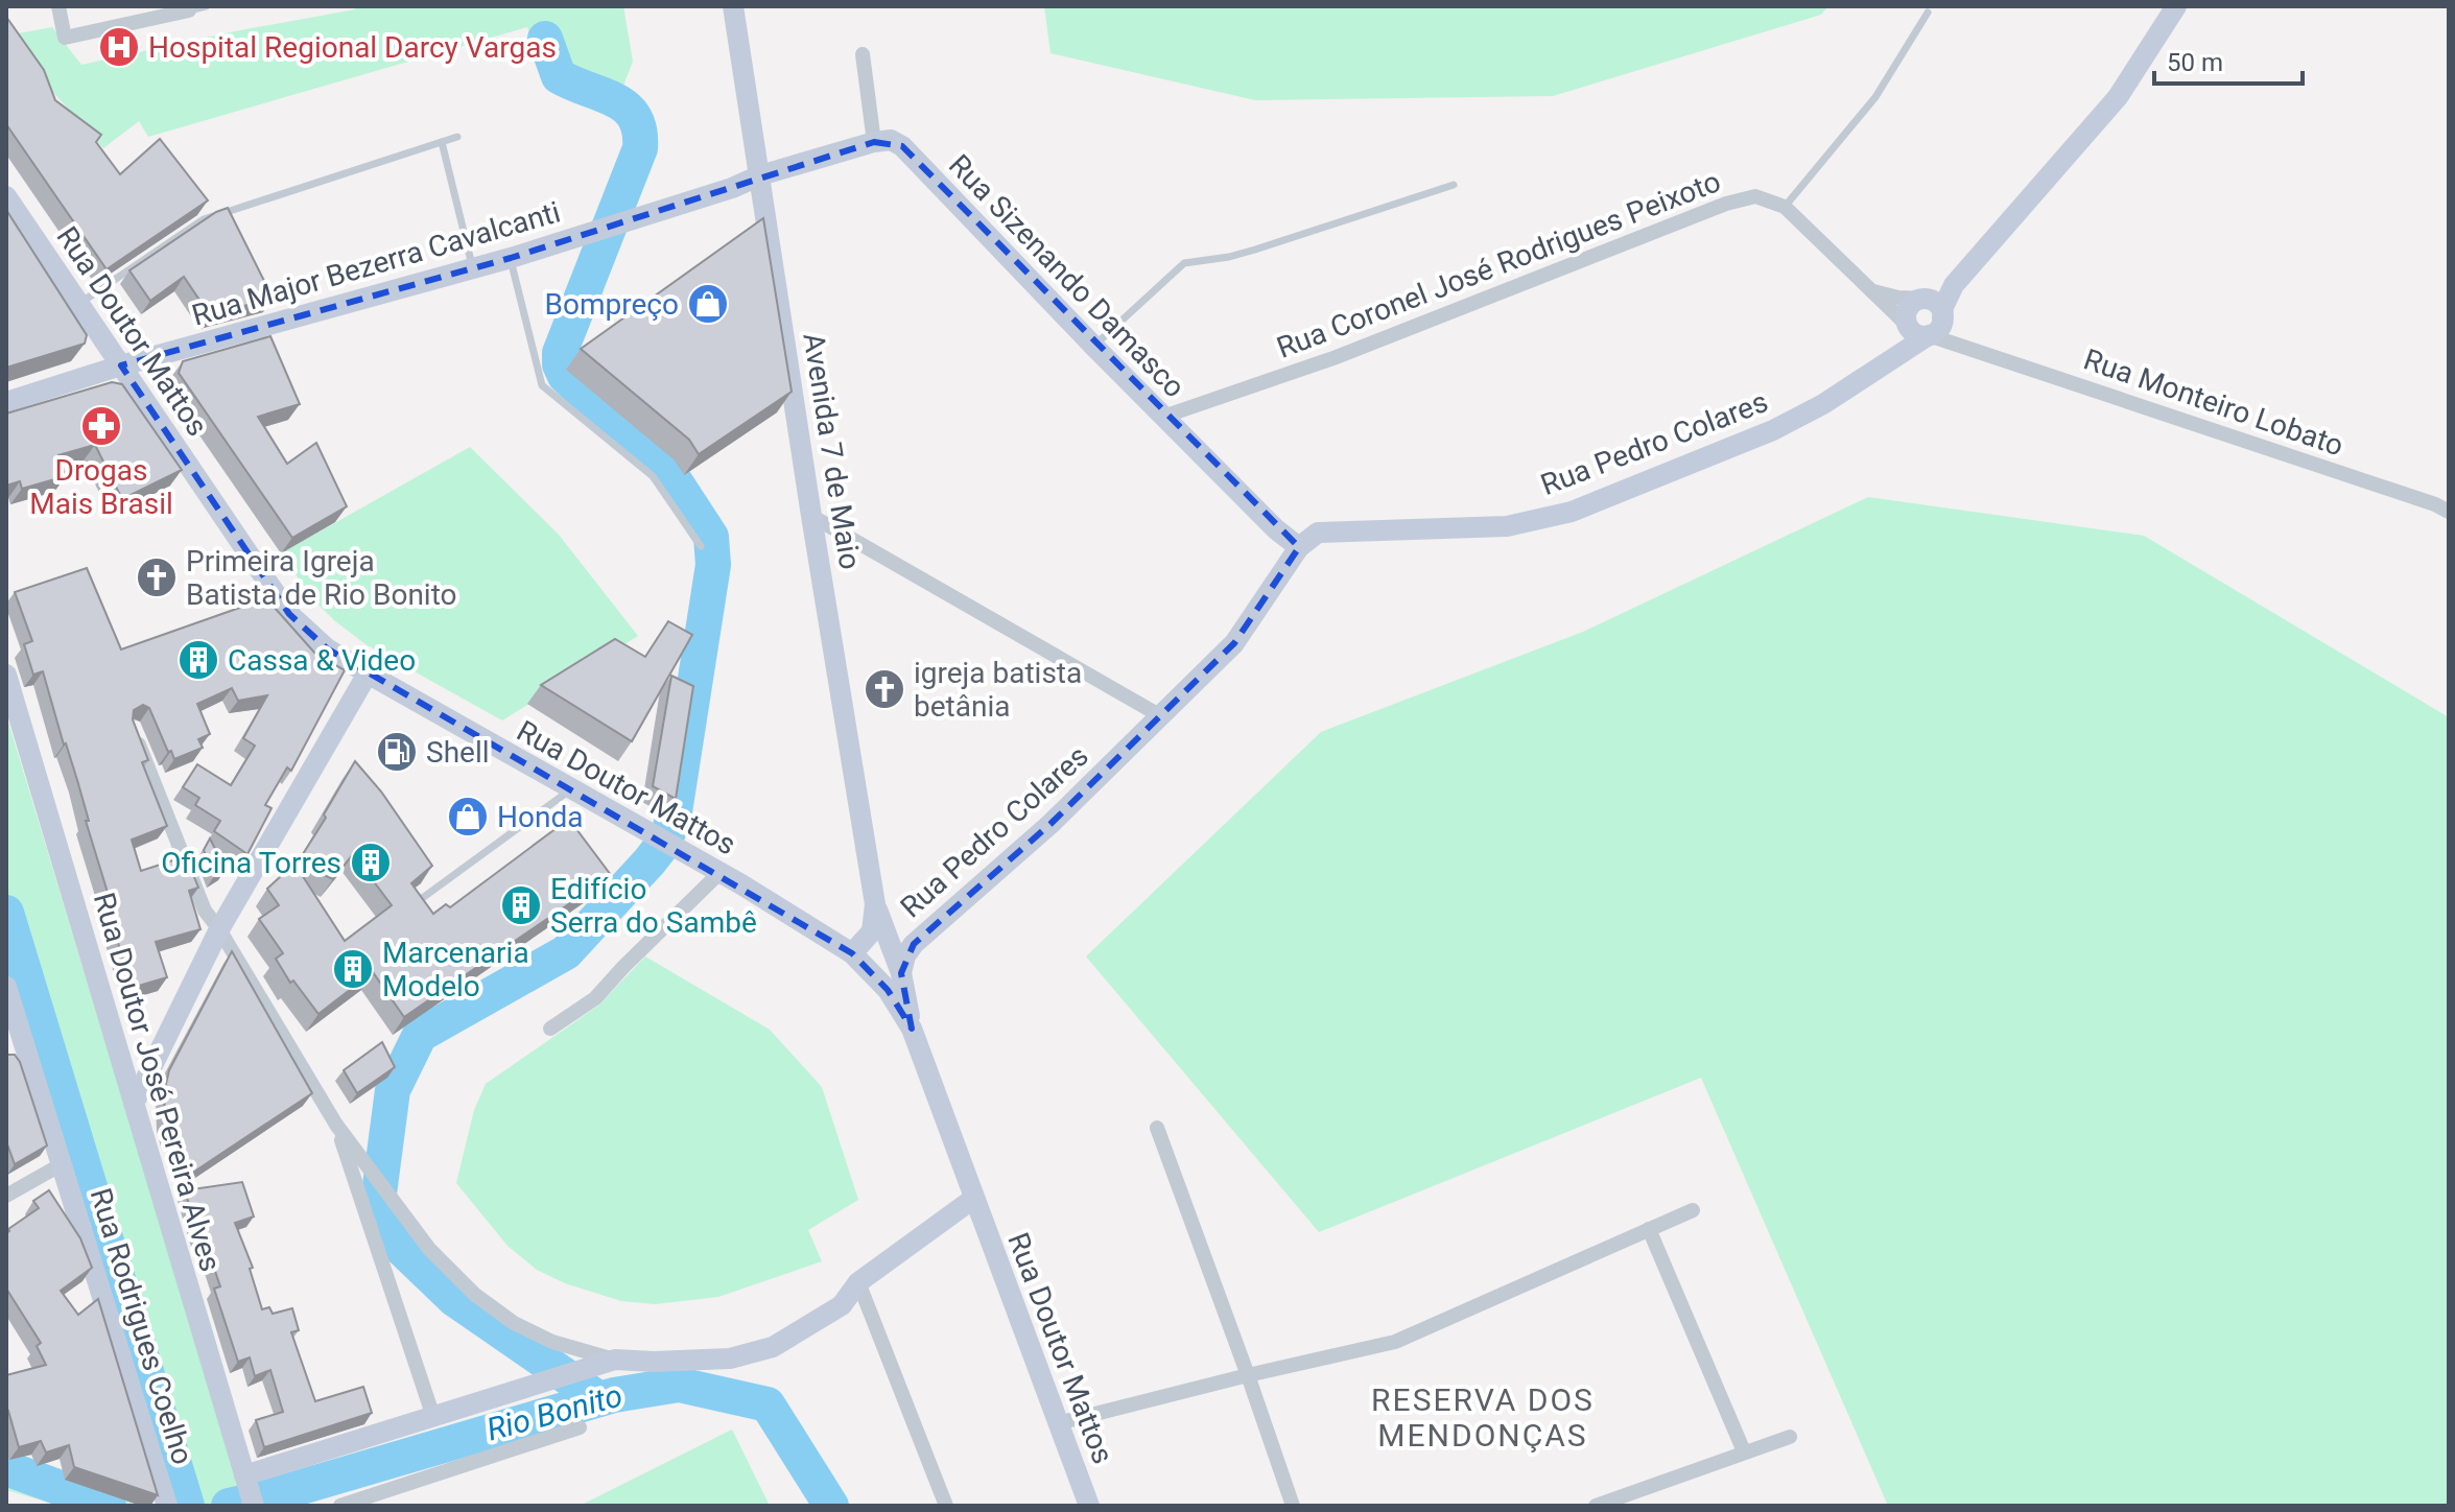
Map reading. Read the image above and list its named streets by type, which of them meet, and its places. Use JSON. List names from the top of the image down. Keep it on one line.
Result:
{"streets":{"street":["Rua Major Bezerra Cavalcanti","Rua Coronel José Rodrigues Peixoto","Rua Sizenando Damasco","Rua Doutor Mattos","Rua Monteiro Lobato","Rua Pedro Colares","Avenida 7 de Maio","Rua Doutor José Pereira Alves","Rua Rodrigues Coelho"]},"crossings":[["Rua Major Bezerra Cavalcanti","Rua Doutor Mattos"],["Rua Major Bezerra Cavalcanti","Avenida 7 de Maio"],["Rua Coronel José Rodrigues Peixoto","Rua Sizenando Damasco"],["Rua Sizenando Damasco","Rua Pedro Colares"],["Rua Doutor Mattos","Avenida 7 de Maio"],["Rua Monteiro Lobato","Rua Pedro Colares"],["Rua Pedro Colares","Avenida 7 de Maio"]],"districts":["RESERVA DOS MENDONÇAS"],"water":["Rio Bonito"],"places":{"hospital":["Hospital Regional Darcy Vargas"],"shop":["Bompreço","Honda"],"pharmacy":["Drogas Mais Brasil"],"church":["Primeira Igreja Batista de Rio Bonito","igreja batista betânia"],"building":["Cassa & Video","Oficina Torres","Edifício Serra do Sambê","Marcenaria Modelo"],"fuel station":["Shell"]},"scale_bar":"50 m"}
